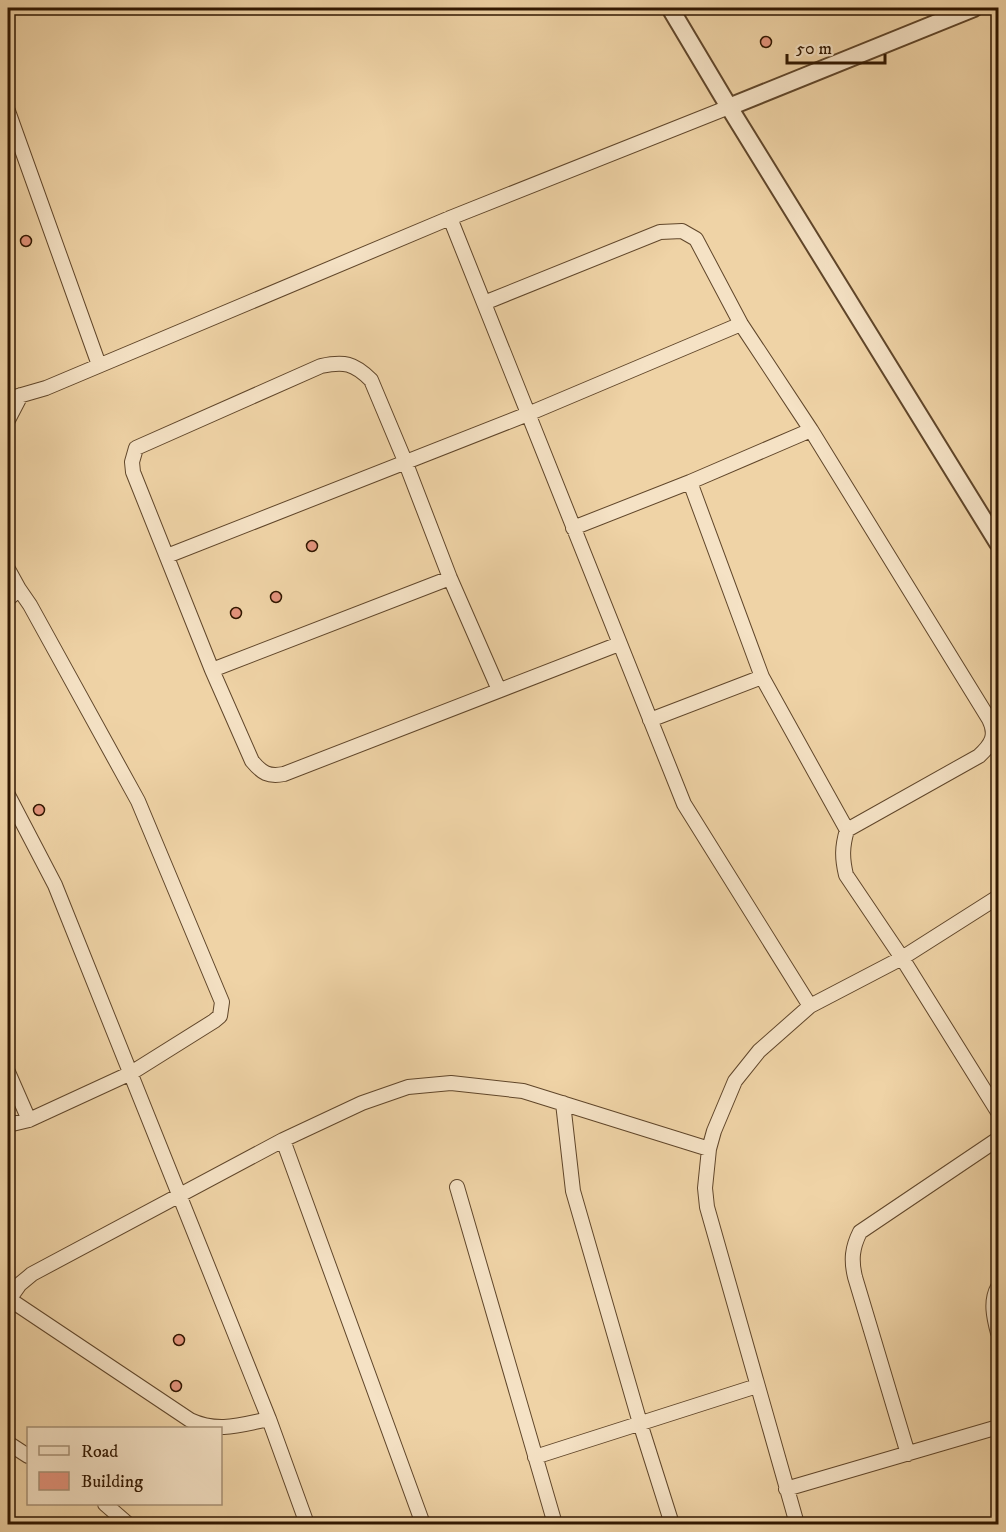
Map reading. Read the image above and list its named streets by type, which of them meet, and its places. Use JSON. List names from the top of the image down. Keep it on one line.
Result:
{"legend":["Road","Building"],"scale_bar":"50 m"}
